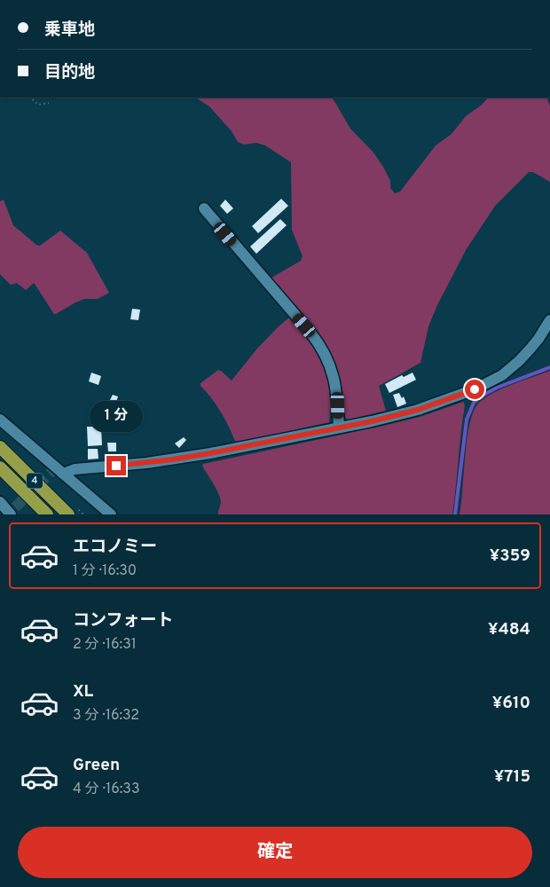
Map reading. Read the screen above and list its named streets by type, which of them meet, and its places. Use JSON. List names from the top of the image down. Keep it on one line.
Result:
{"streets":{"highway":["4"]},"page":{"banner":["乗車地","目的地"],"bubble":"1 分","list":[{"name":"エコノミー","note":"1 分 · 16:30","value":"¥359"},{"name":"コンフォート","note":"2 分 · 16:31","value":"¥484"},{"name":"XL","note":"3 分 · 16:32","value":"¥610"},{"name":"Green","note":"4 分 · 16:33","value":"¥715"}],"buttons":"確定"}}
